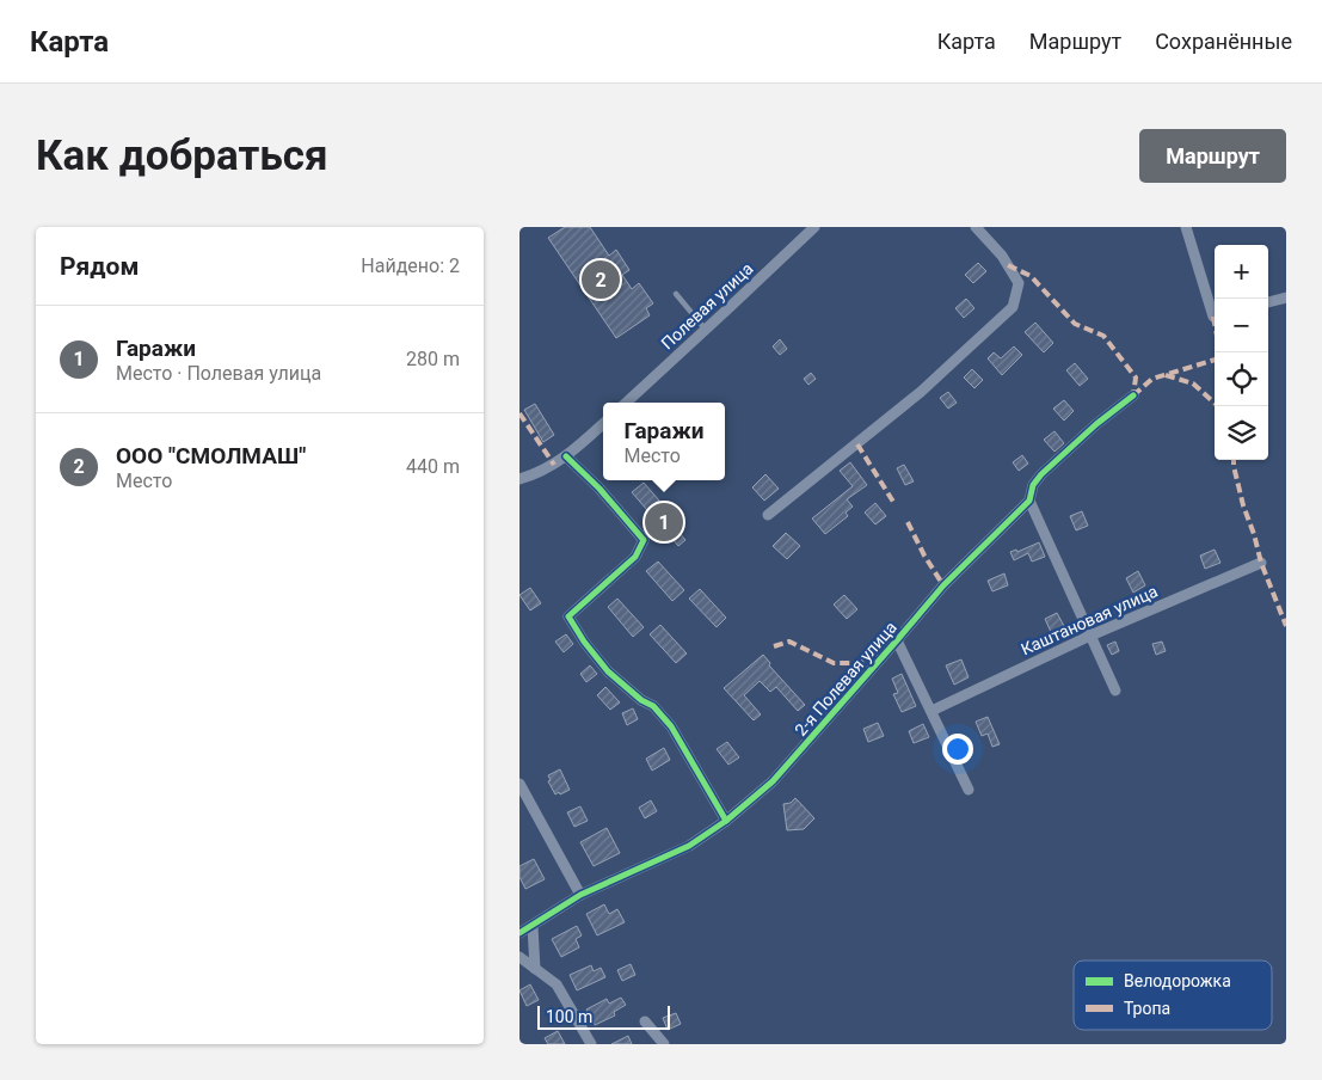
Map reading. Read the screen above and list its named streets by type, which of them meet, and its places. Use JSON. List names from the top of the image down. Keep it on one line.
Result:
{"streets":{"street":["Полевая улица","Каштановая улица","2-я Полевая улица"]},"legend":["Велодорожка","Тропа"],"scale_bar":"100 m","page":{"header":"Карта","nav":["Карта","Маршрут","Сохранённые"],"buttons":"Маршрут","title":"Как добраться","heading":["Рядом","Найдено: 2"],"map_buttons":["+","−"],"pins":["2","1"],"list":[{"mark":"1","name":"Гаражи","note":"Место · Полевая улица","value":"280 m"},{"mark":"2","name":"ООО \"СМОЛМАШ\"","note":"Место","value":"440 m"}],"popup":["Гаражи","Место"],"scale":"100 m"}}
